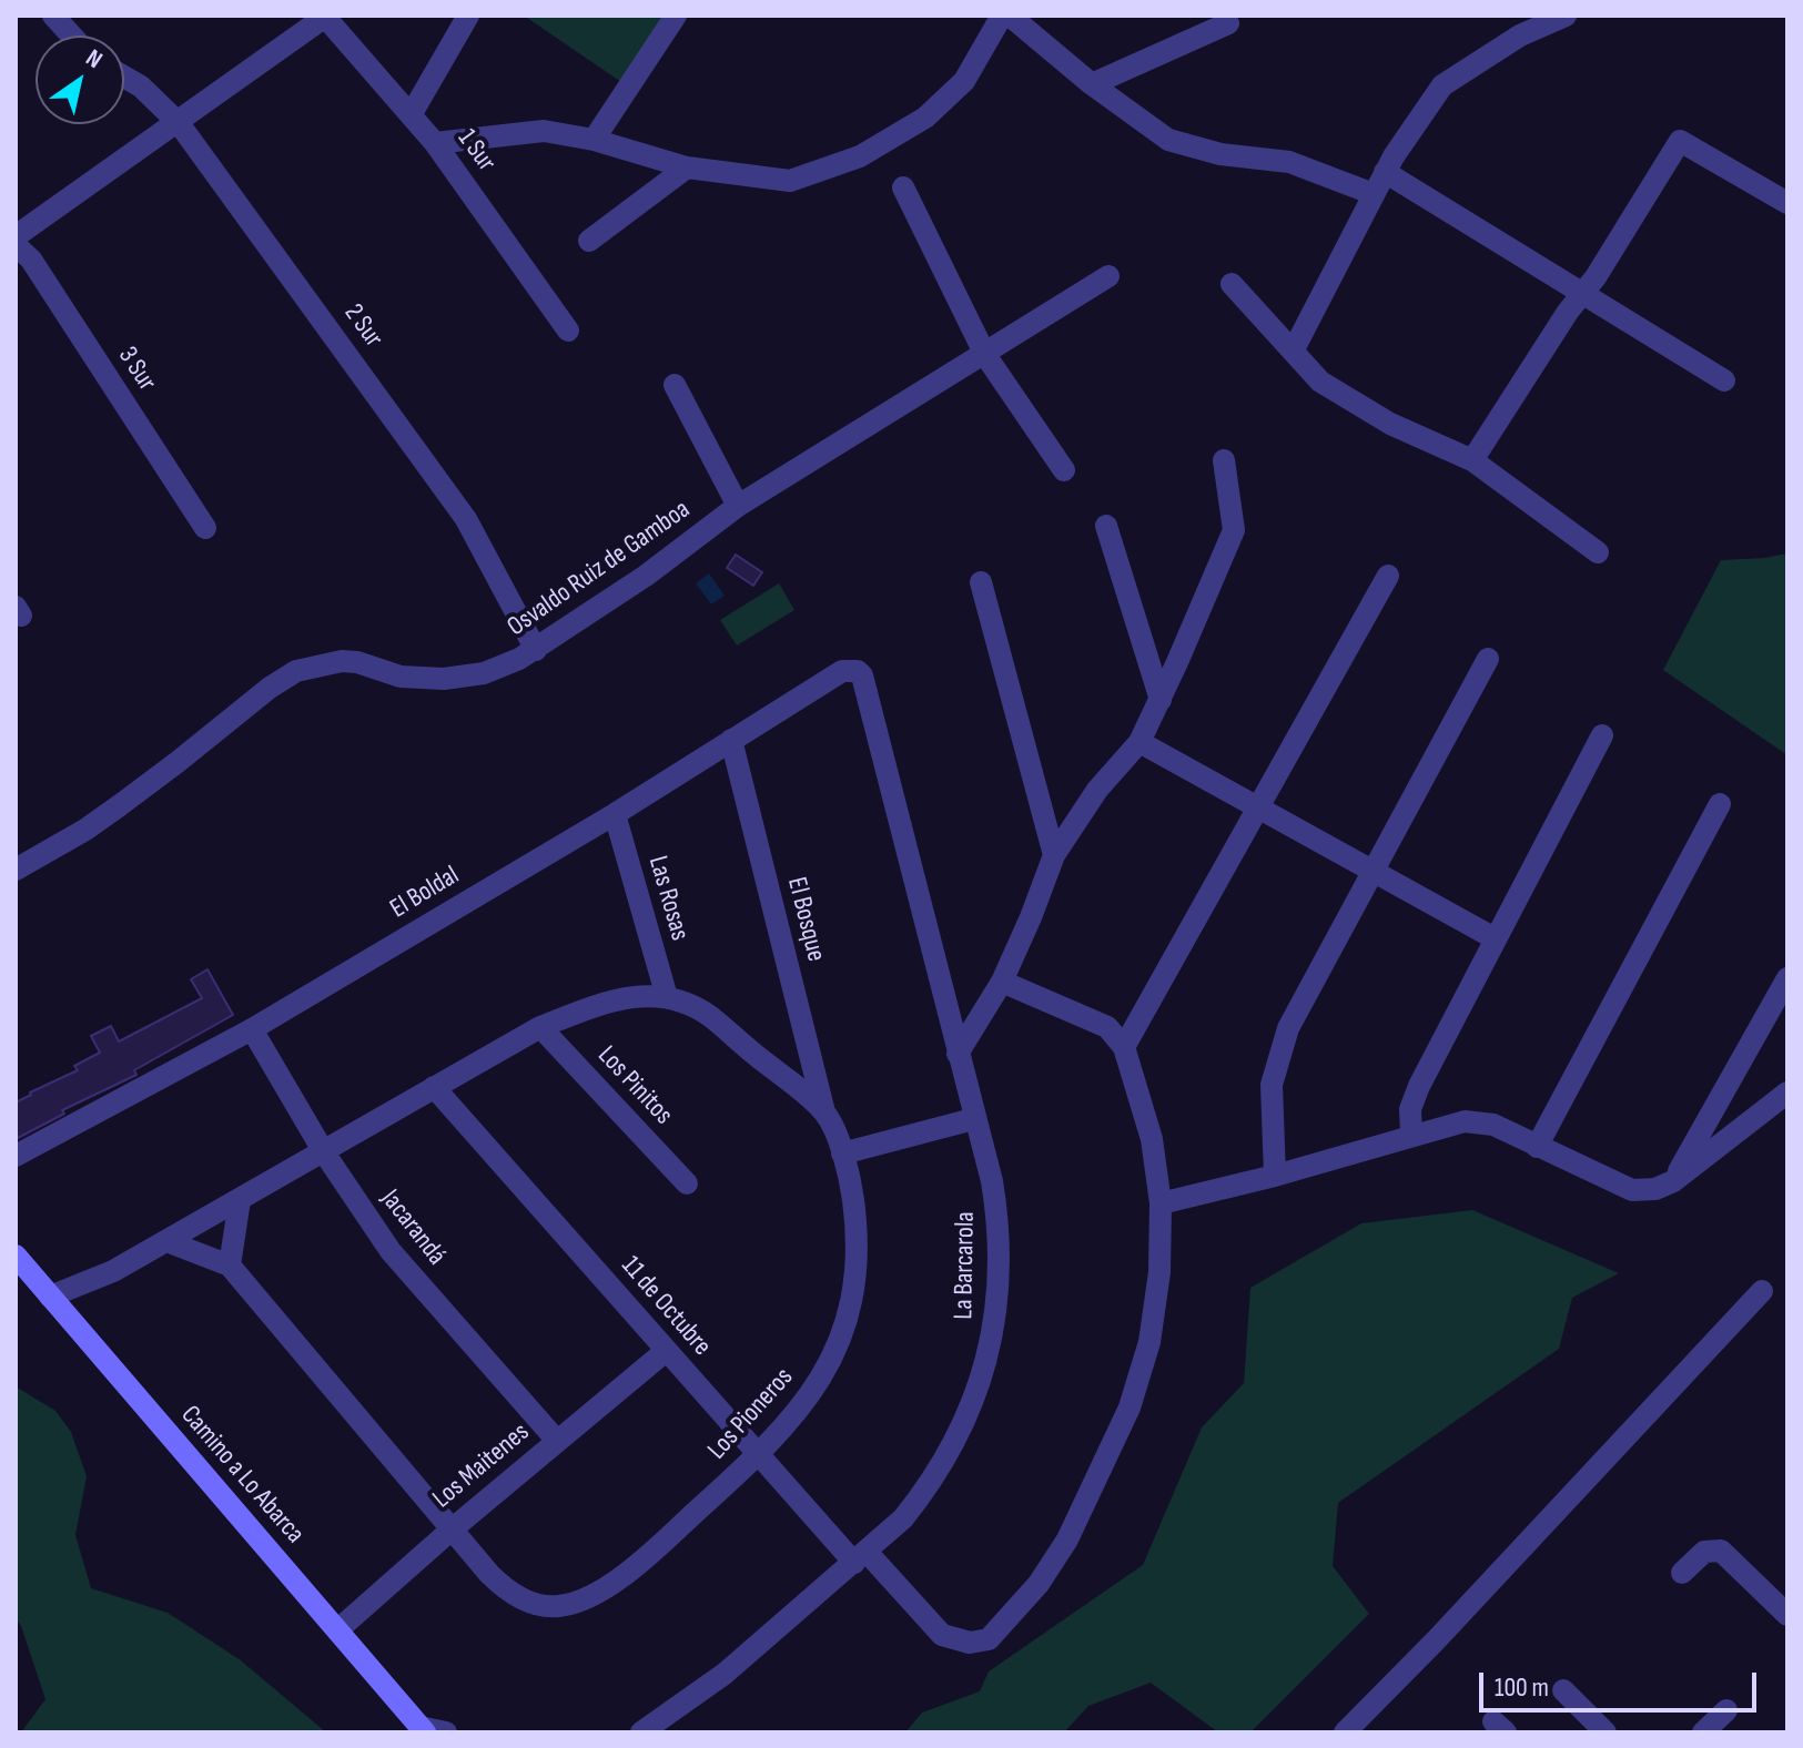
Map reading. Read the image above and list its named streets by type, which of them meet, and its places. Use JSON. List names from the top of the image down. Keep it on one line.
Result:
{"streets":{"main road":["Camino a Lo Abarca"],"street":["1 Sur","2 Sur","3 Sur","Osvaldo Ruiz de Gamboa","El Boldal","Las Rosas","El Bosque","Los Pinitos","Jacarandá","La Barcarola","11 de Octubre","Los Pioneros","Los Maitenes"]},"crossings":[["2 Sur","Osvaldo Ruiz de Gamboa"],["El Boldal","Las Rosas"],["El Boldal","El Bosque"],["El Boldal","Jacarandá"],["El Boldal","La Barcarola"],["Las Rosas","Los Pioneros"],["El Bosque","Los Pioneros"],["Los Pinitos","Los Pioneros"],["Jacarandá","Los Pioneros"],["Jacarandá","Los Maitenes"],["La Barcarola","11 de Octubre"],["11 de Octubre","Los Pioneros"],["11 de Octubre","Los Maitenes"],["Los Pioneros","Los Maitenes"],["Los Pioneros","Camino a Lo Abarca"],["Los Maitenes","Camino a Lo Abarca"]],"scale_bar":"100 m","north":"top right"}
